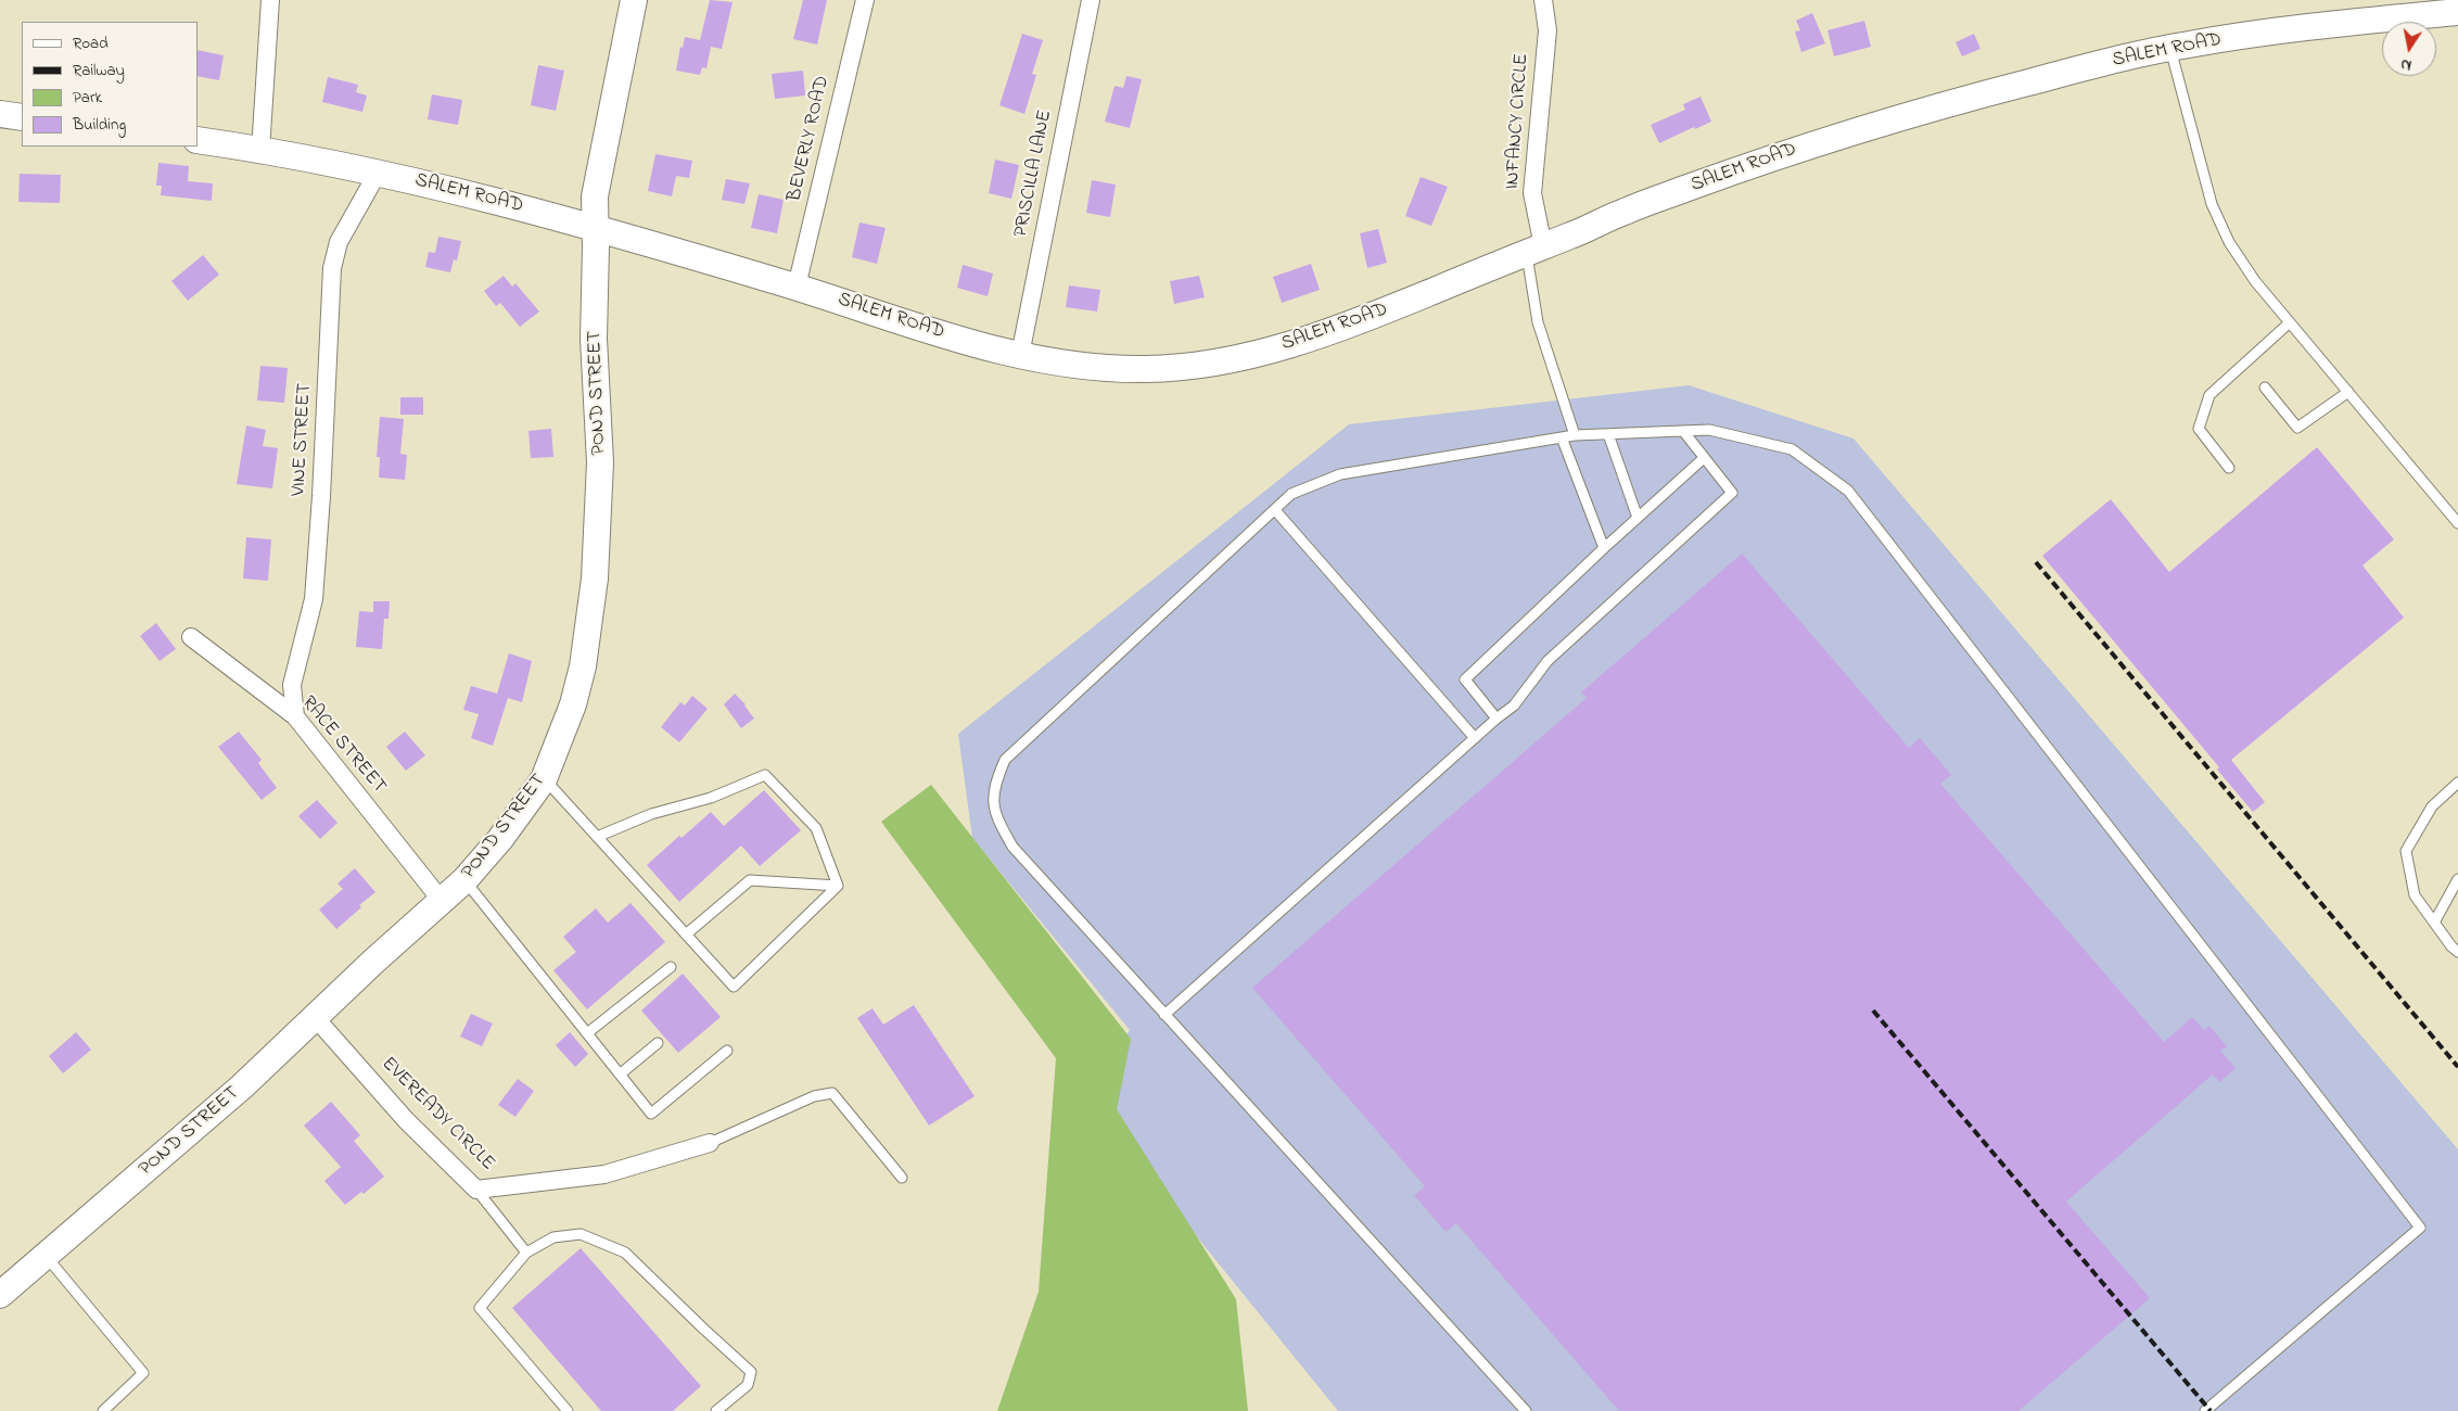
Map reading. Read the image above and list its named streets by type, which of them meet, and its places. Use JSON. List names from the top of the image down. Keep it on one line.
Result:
{"streets":{"main road":["SALEM ROAD","POND STREET"],"street":["INFANCY CIRCLE","BEVERLY ROAD","PRISCILLA LANE","VINE STREET","RACE STREET","EVEREADY CIRCLE"]},"crossings":[["SALEM ROAD","INFANCY CIRCLE"],["SALEM ROAD","BEVERLY ROAD"],["SALEM ROAD","PRISCILLA LANE"],["SALEM ROAD","POND STREET"],["SALEM ROAD","VINE STREET"],["POND STREET","RACE STREET"],["POND STREET","EVEREADY CIRCLE"],["VINE STREET","RACE STREET"]],"legend":["Road","Railway","Park","Building"],"north":"bottom"}
